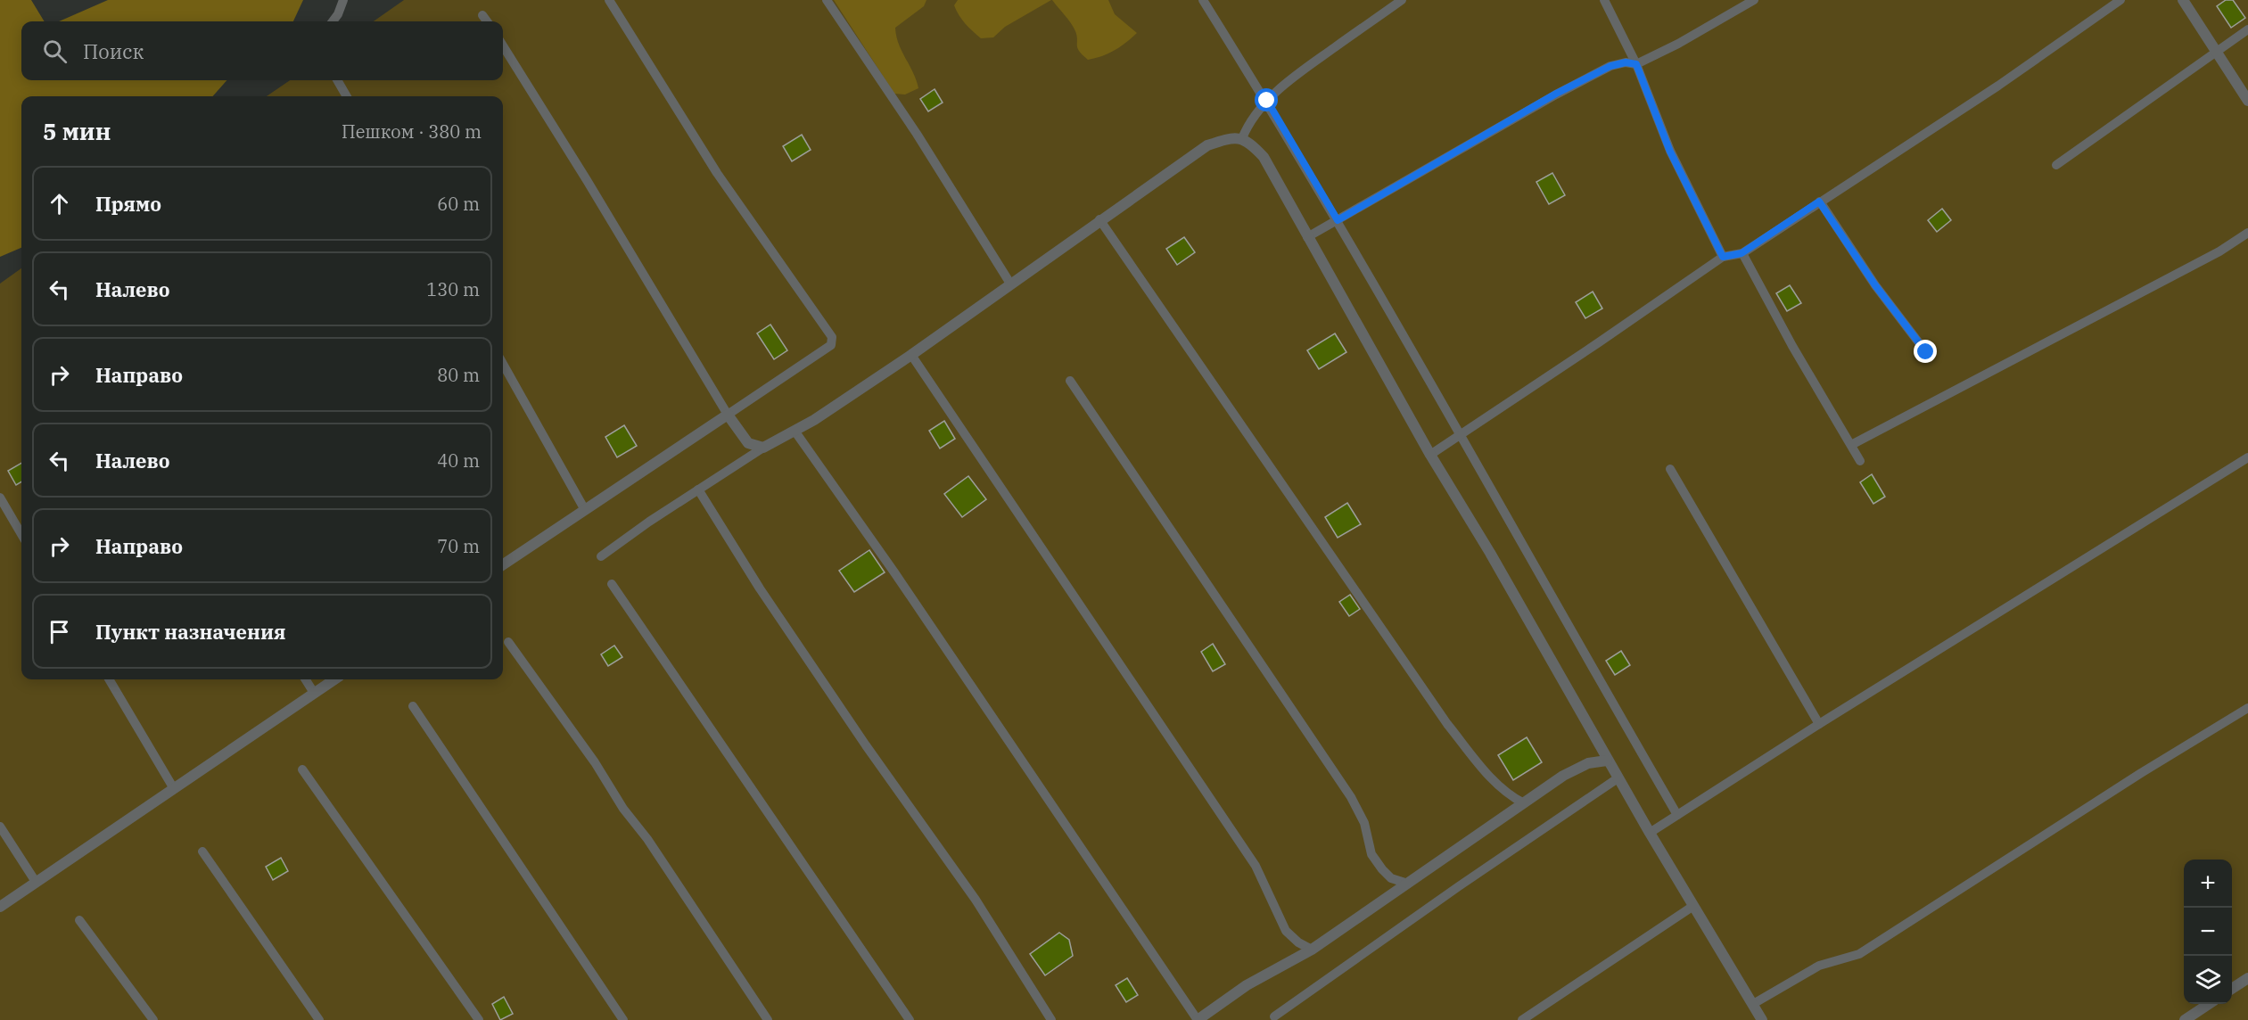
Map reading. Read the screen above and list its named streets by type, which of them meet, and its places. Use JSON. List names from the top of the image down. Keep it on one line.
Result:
{"page":{"search":"Поиск","heading":["5 мин","Пешком · 380 m"],"list":[["Прямо","60 m"],["Налево","130 m"],["Направо","80 m"],["Налево","40 m"],["Направо","70 m"],"Пункт назначения"],"map_buttons":["+","−"]}}
